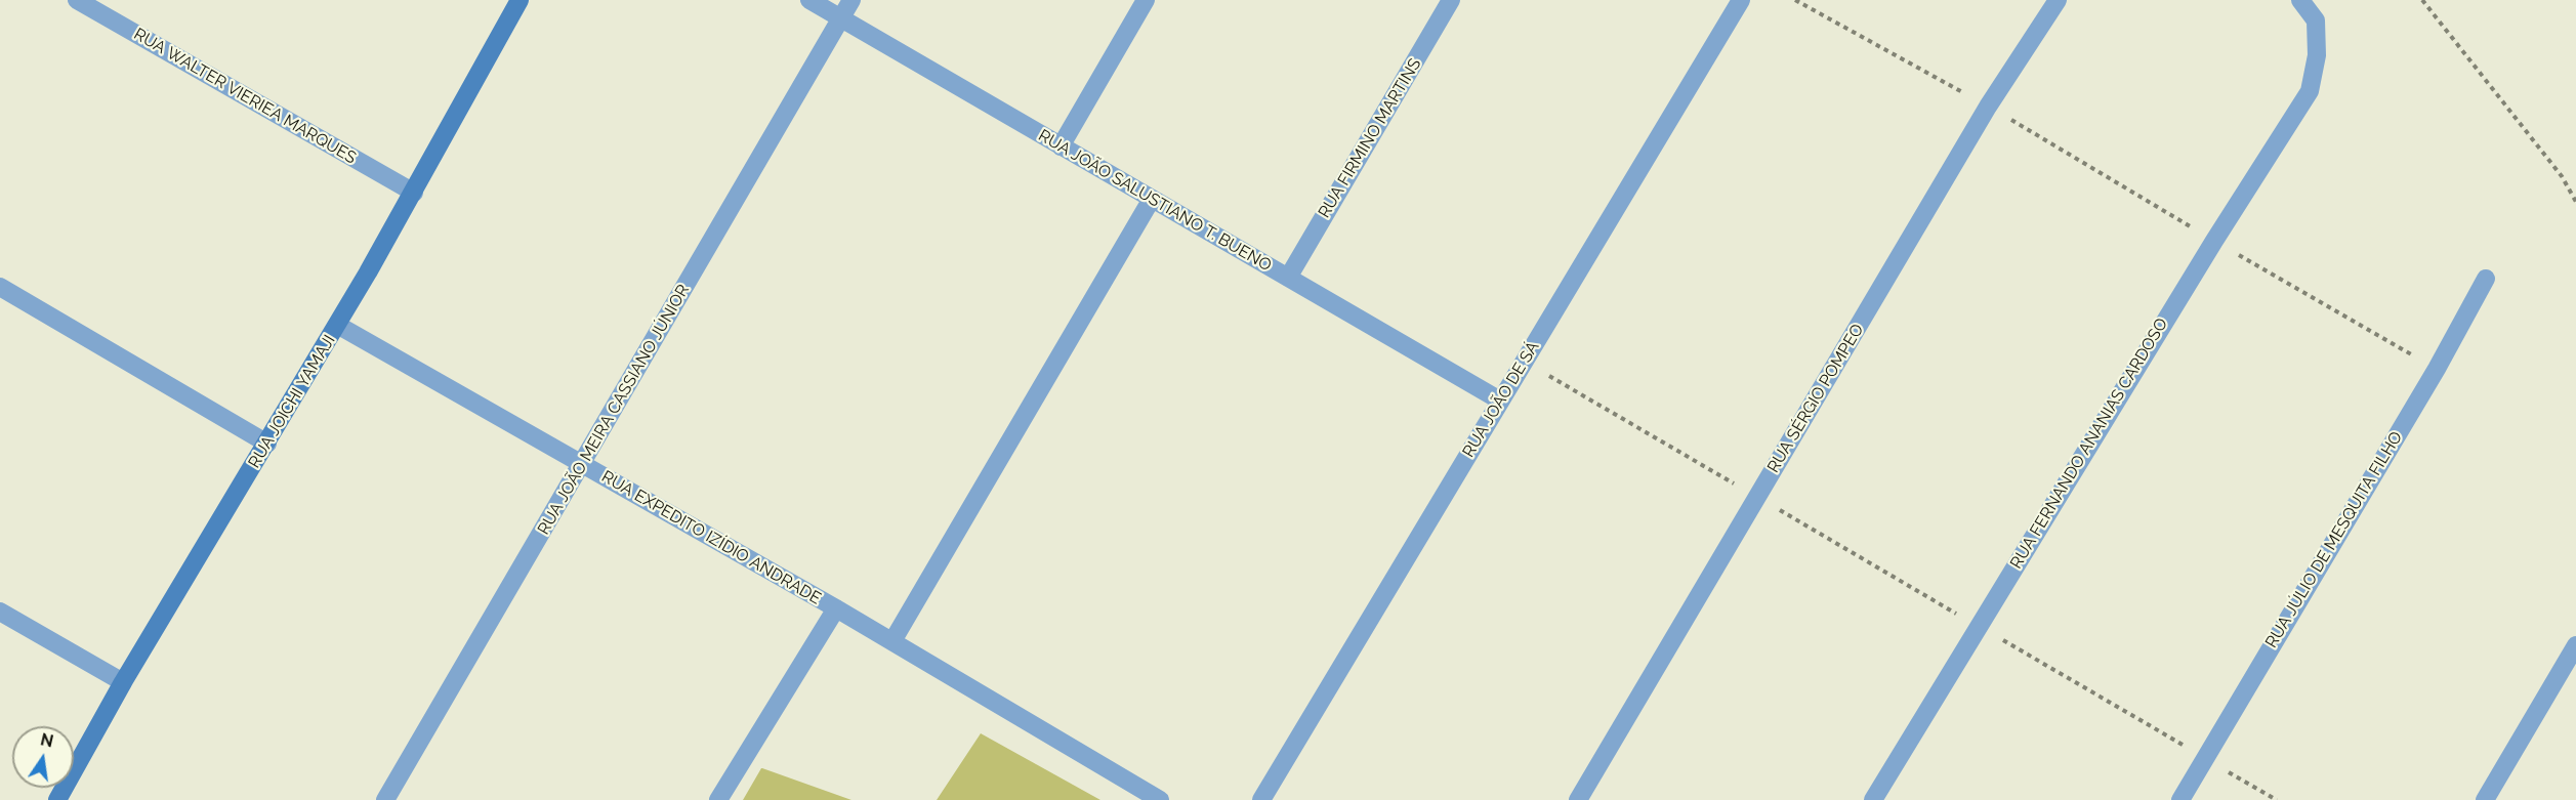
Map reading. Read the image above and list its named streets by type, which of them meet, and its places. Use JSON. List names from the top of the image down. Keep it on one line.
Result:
{"streets":{"main road":["RUA JOICHI YAMAJI"],"street":["RUA WALTER VIERIEA MARQUES","RUA FIRMINO MARTINS","RUA JOÃO SALUSTIANO T. BUENO","RUA SÉRGIO POMPEO","RUA JOÃO DE SÁ","RUA JOÃO MEIRA CASSIANO JÚNIOR","RUA FERNANDO ANANIAS CARDOSO","RUA EXPEDITO IZÍDIO ANDRADE","RUA JÚLIO DE MESQUITA FILHO"]},"crossings":[["RUA WALTER VIERIEA MARQUES","RUA JOICHI YAMAJI"],["RUA FIRMINO MARTINS","RUA JOÃO SALUSTIANO T. BUENO"],["RUA JOÃO SALUSTIANO T. BUENO","RUA JOÃO DE SÁ"],["RUA JOÃO SALUSTIANO T. BUENO","RUA JOÃO MEIRA CASSIANO JÚNIOR"],["RUA JOICHI YAMAJI","RUA EXPEDITO IZÍDIO ANDRADE"],["RUA JOÃO MEIRA CASSIANO JÚNIOR","RUA EXPEDITO IZÍDIO ANDRADE"]],"north":"top"}
